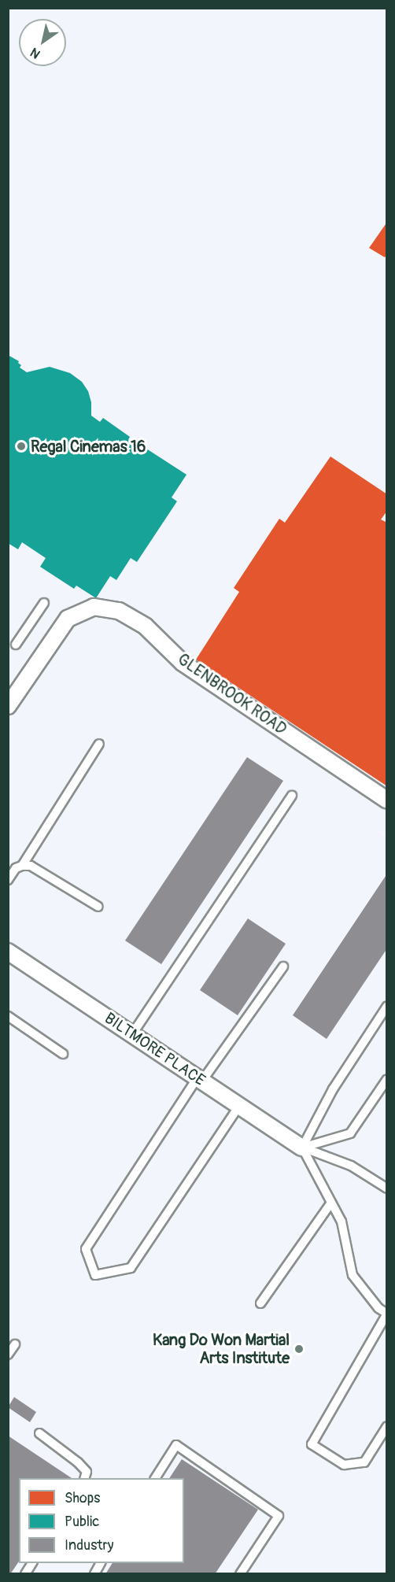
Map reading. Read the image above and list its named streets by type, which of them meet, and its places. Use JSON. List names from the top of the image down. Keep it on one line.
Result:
{"streets":{"street":["GLENBROOK ROAD","BILTMORE PLACE"]},"places":["Regal Cinemas 16","Kang Do Won Martial Arts Institute"],"legend":["Shops","Public","Industry"],"north":"bottom left"}
